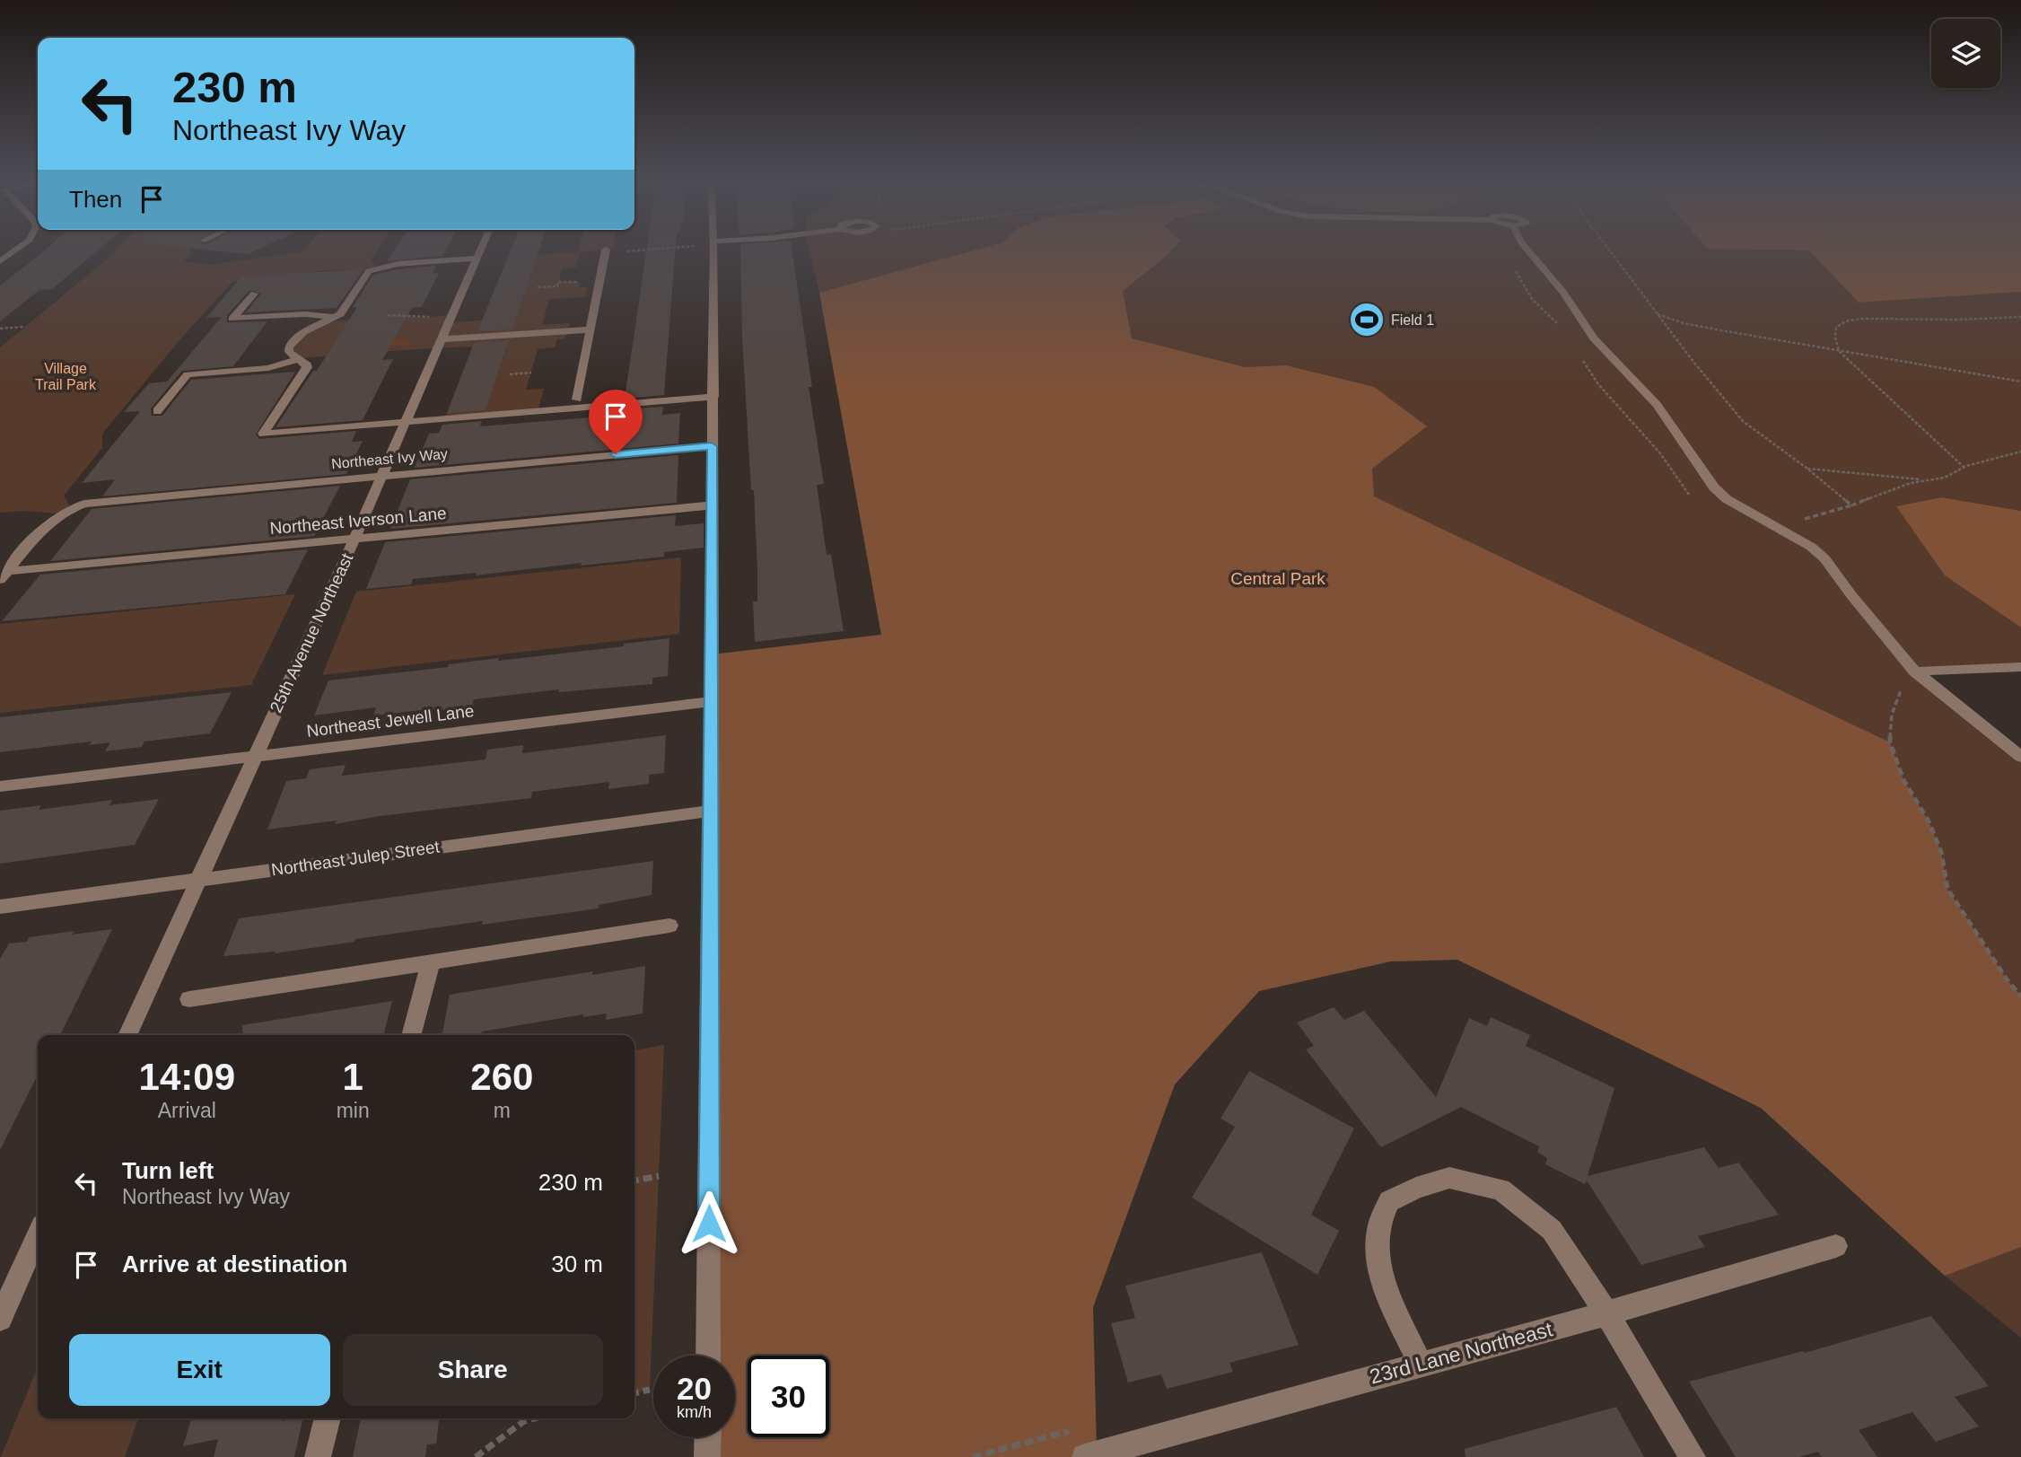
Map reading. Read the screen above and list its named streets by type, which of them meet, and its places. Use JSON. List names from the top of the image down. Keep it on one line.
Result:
{"streets":{"street":["Northeast Ivy Way","Northeast Iverson Lane","25th Avenue Northeast","Northeast Jewell Lane","Northeast Julep Street","23rd Lane Northeast"]},"crossings":[["Northeast Ivy Way","Northeast Iverson Lane"],["Northeast Ivy Way","25th Avenue Northeast"],["Northeast Iverson Lane","25th Avenue Northeast"],["25th Avenue Northeast","Northeast Jewell Lane"],["25th Avenue Northeast","Northeast Julep Street"]],"parks":["Village Trail Park","Central Park"],"places":{"sports":["Field 1"]},"page":{"turn":["230 m","Northeast Ivy Way"],"then":"Then","eta":["14:09","Arrival","1","min","260","m"],"list":[{"name":"Turn left","note":"Northeast Ivy Way","value":"230 m"},{"name":"Arrive at destination","value":"30 m"}],"buttons":["Exit","Share"],"speed":"20 km/h","limit":"30"}}
